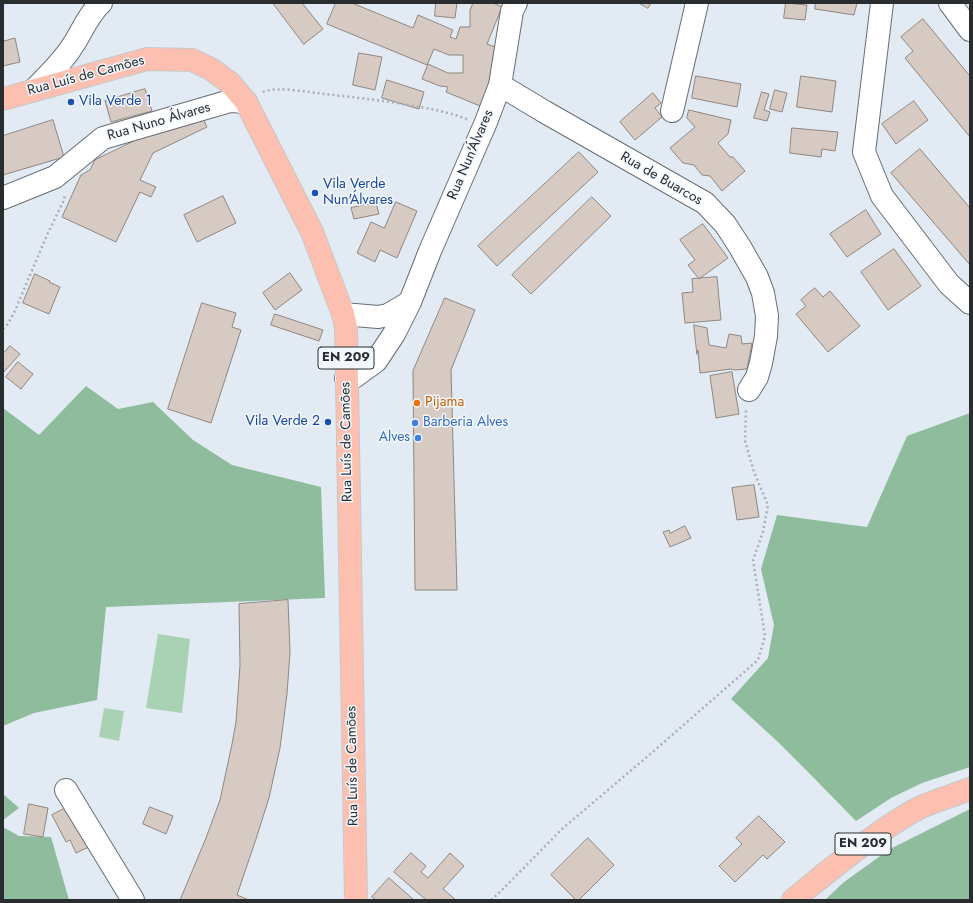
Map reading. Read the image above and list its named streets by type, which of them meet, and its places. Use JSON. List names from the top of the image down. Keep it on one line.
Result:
{"streets":{"main road":["Rua Luís de Camões","EN 209"],"street":["Rua Nuno Álvares","Rua Nun'Álvares","Rua de Buarcos"]},"crossings":[["Rua Luís de Camões","Rua Nuno Álvares"],["Rua Luís de Camões","Rua Nun'Álvares"],["Rua Nun'Álvares","Rua de Buarcos"]],"places":["Vila Verde 1","Vila Verde Nun'Álvares","Pijama","Vila Verde 2","Barberia Alves","Alves"]}
